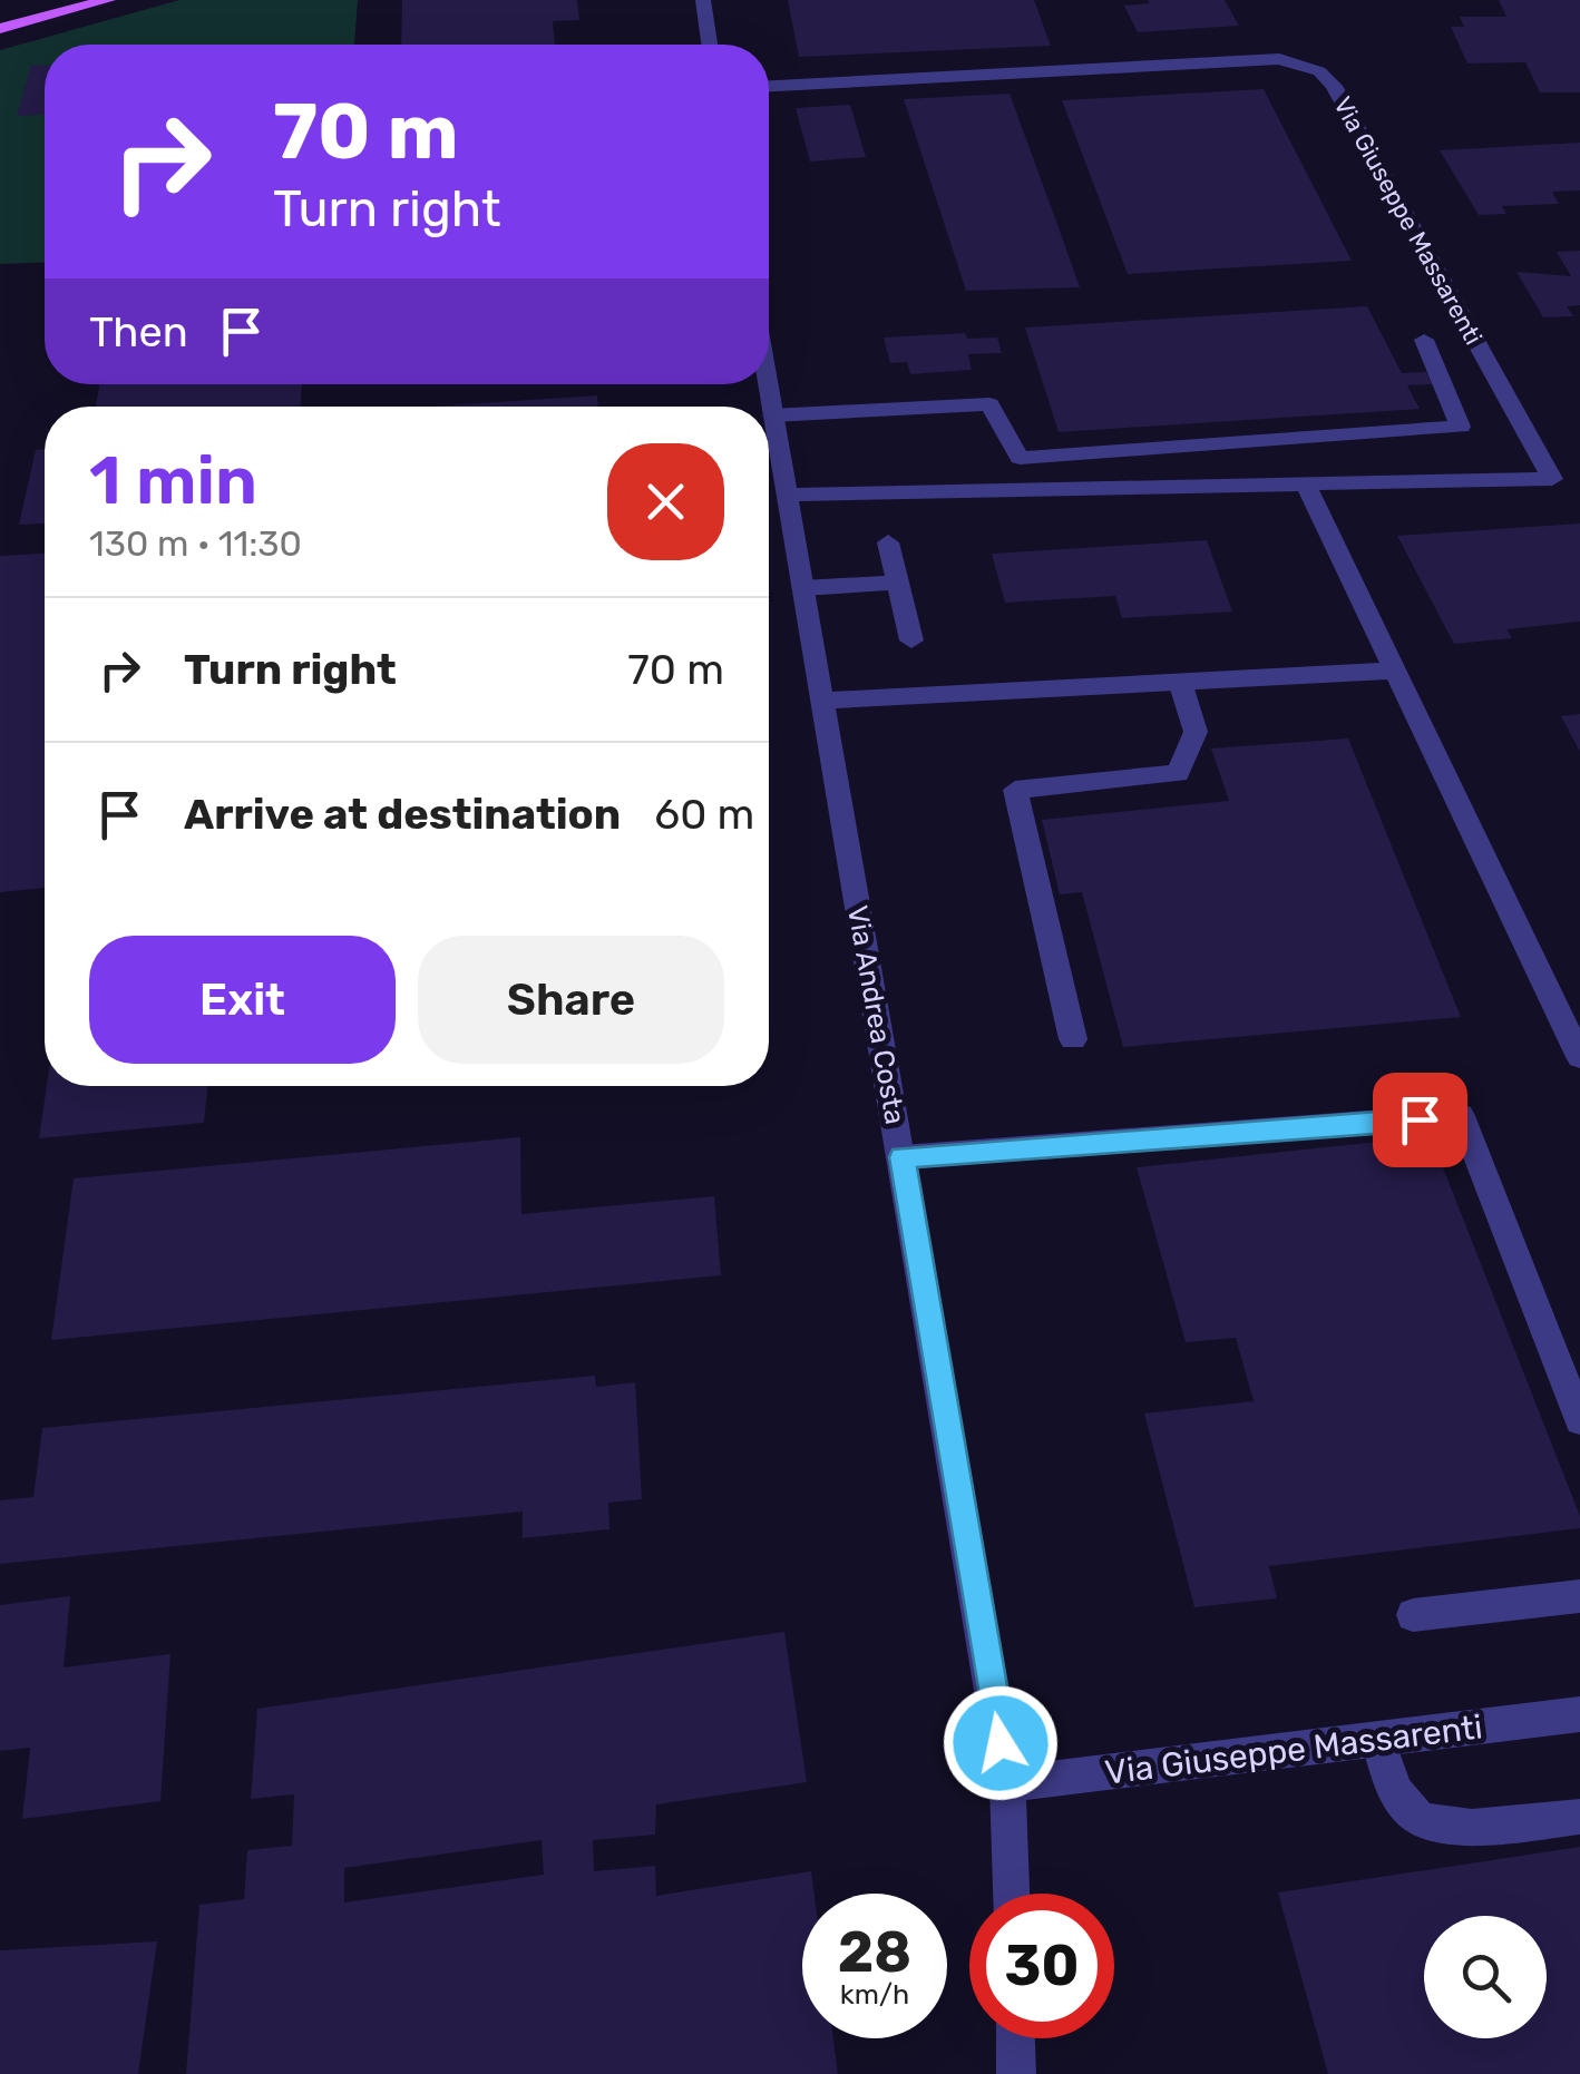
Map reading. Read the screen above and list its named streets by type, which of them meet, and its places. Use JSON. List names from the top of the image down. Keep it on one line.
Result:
{"streets":{"street":["Via Giuseppe Massarenti","Via Andrea Costa"]},"crossings":[["Via Giuseppe Massarenti","Via Andrea Costa"]],"page":{"turn":["70 m","Turn right"],"then":"Then","heading":["1 min","130 m · 11:30"],"list":[{"name":"Turn right","value":"70 m"},{"name":"Arrive at destination","value":"60 m"}],"buttons":["Exit","Share"],"speed":"28 km/h","limit":"30"}}
